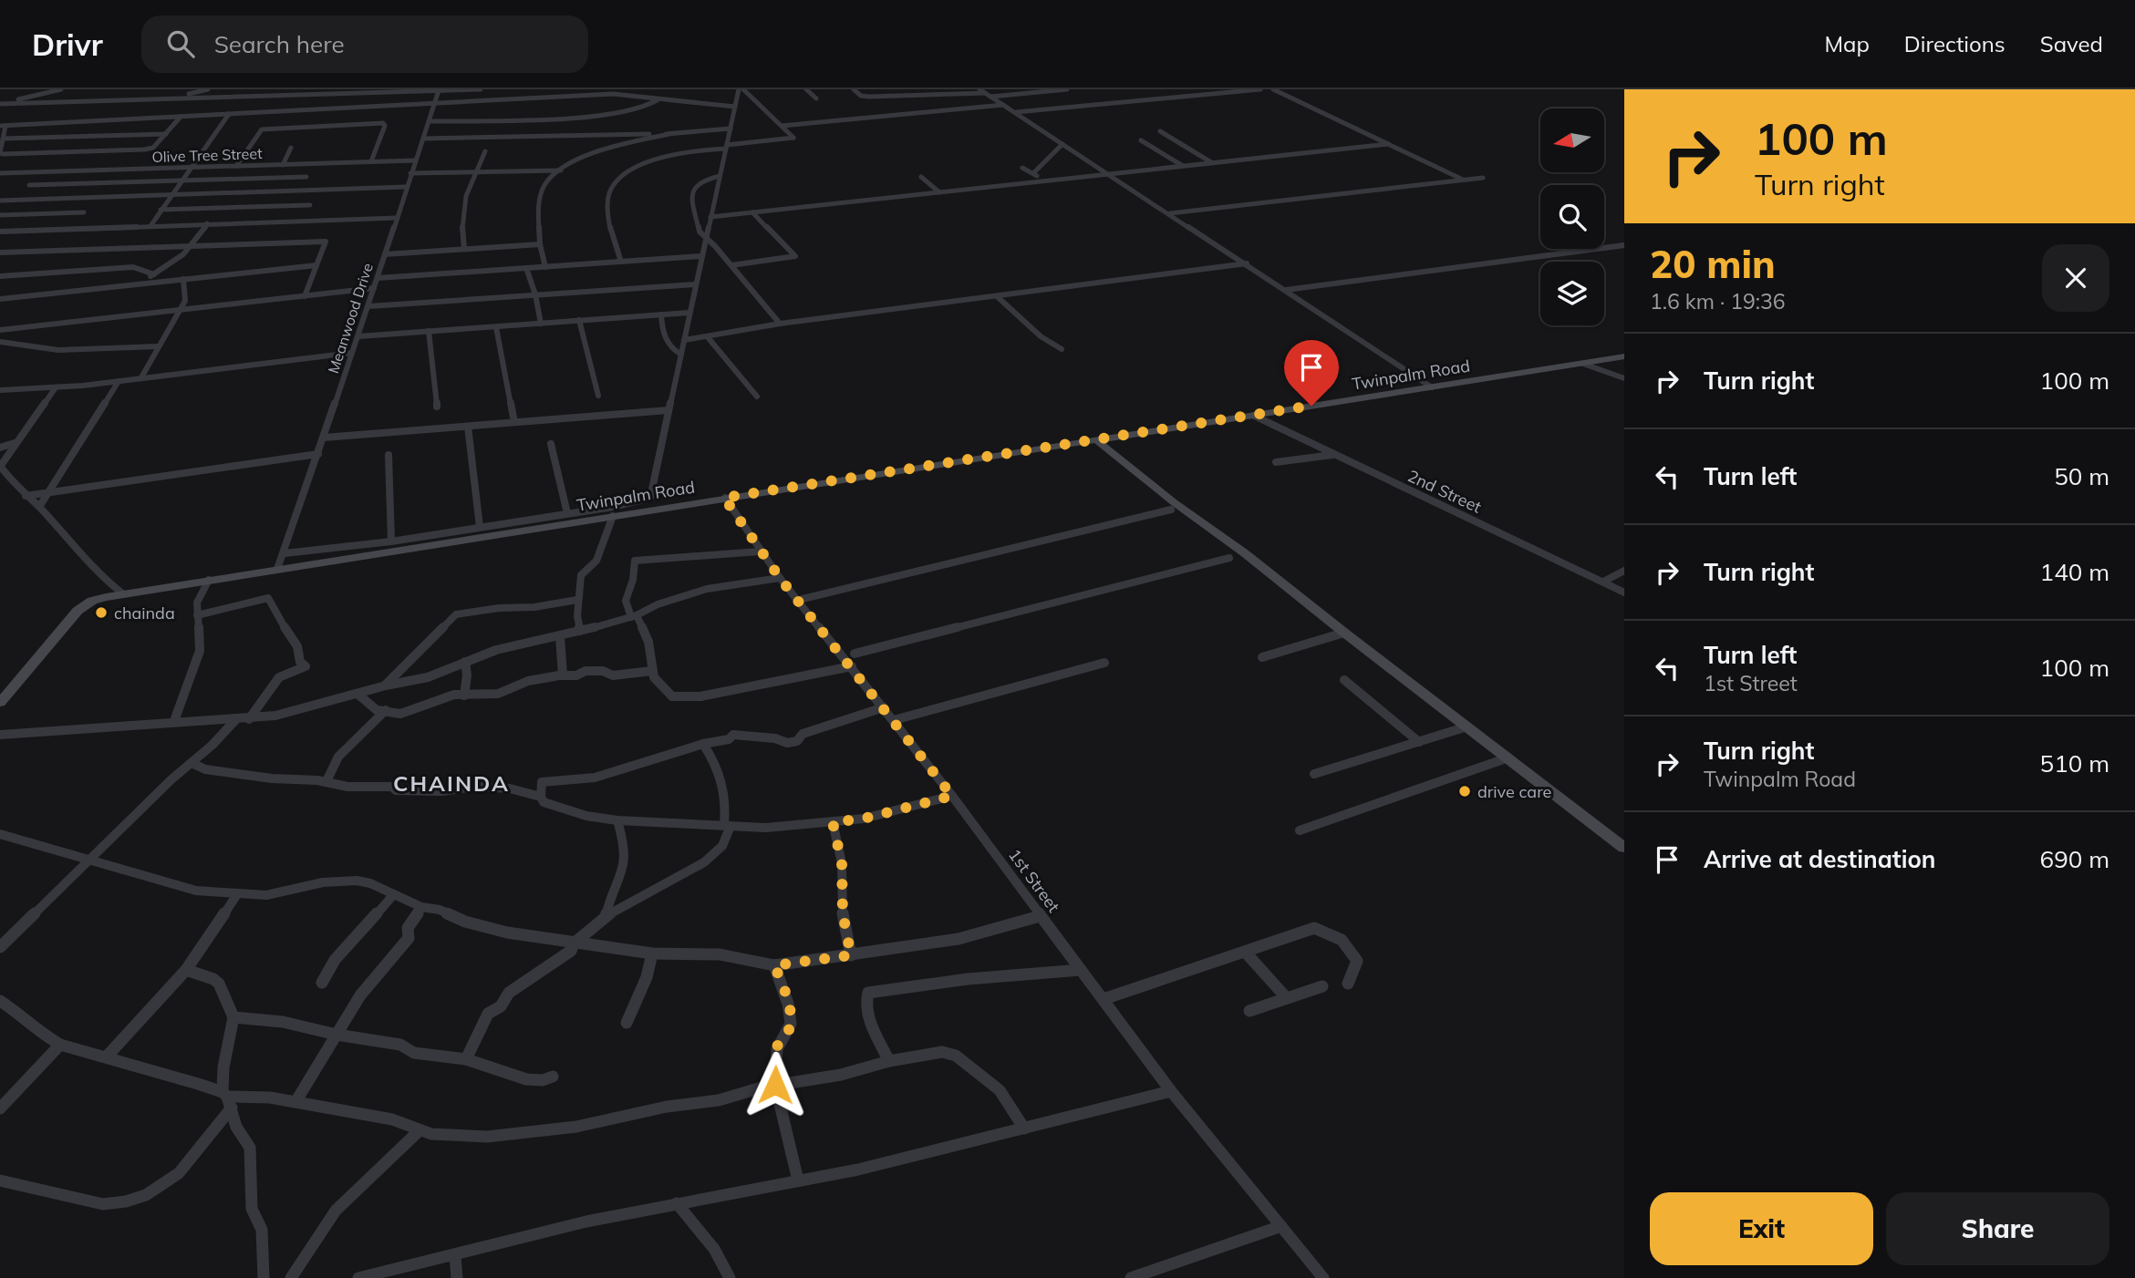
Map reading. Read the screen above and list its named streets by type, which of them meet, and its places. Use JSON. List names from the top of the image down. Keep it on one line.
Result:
{"streets":{"main road":["Twinpalm Road"],"street":["Olive Tree Street","Meanwood Drive","2nd Street","1st Street"]},"crossings":[["Olive Tree Street","Meanwood Drive"],["Meanwood Drive","Twinpalm Road"],["Twinpalm Road","2nd Street"],["Twinpalm Road","1st Street"]],"districts":["CHAINDA"],"places":["chainda","drive care"],"north":"left","page":{"header":"Drivr","search":"Search here","nav":["Map","Directions","Saved"],"turn":["100 m","Turn right"],"heading":["20 min","1.6 km · 19:36"],"list":[{"name":"Turn right","value":"100 m"},{"name":"Turn left","value":"50 m"},{"name":"Turn right","value":"140 m"},{"name":"Turn left","note":"1st Street","value":"100 m"},{"name":"Turn right","note":"Twinpalm Road","value":"510 m"},{"name":"Arrive at destination","value":"690 m"}],"buttons":["Exit","Share"]}}
